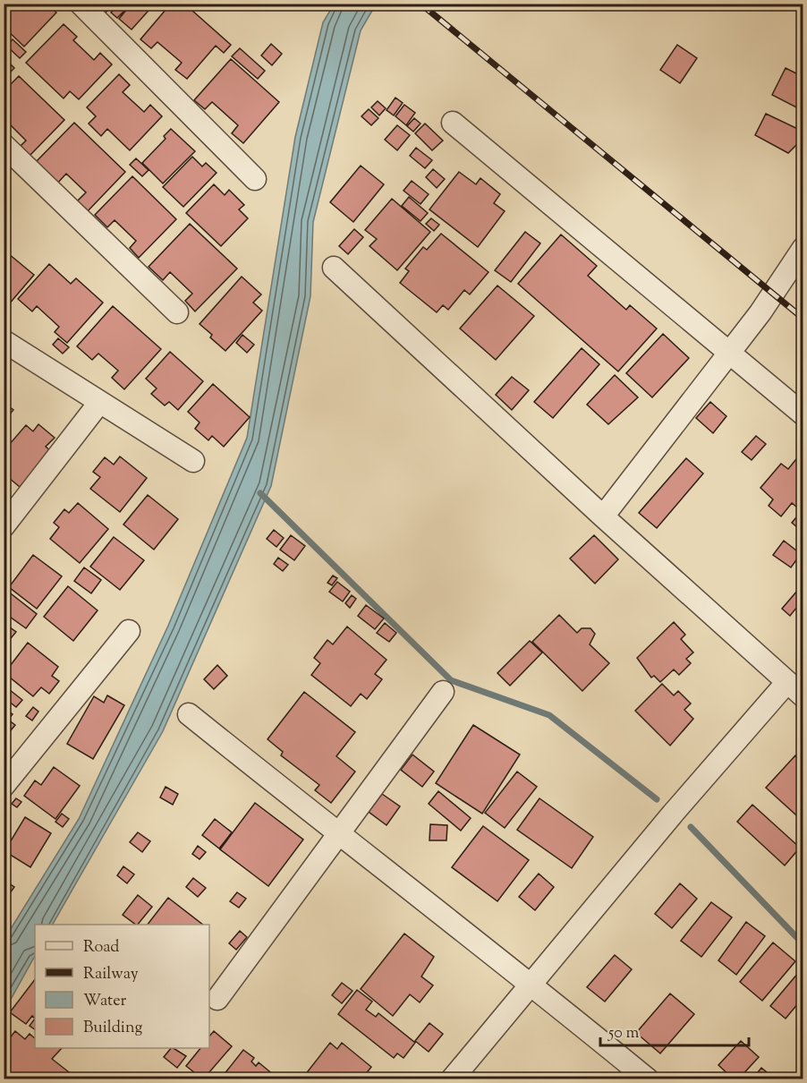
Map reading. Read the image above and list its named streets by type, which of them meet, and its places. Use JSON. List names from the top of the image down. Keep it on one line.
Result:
{"legend":["Road","Railway","Water","Building"],"scale_bar":"50 m"}
